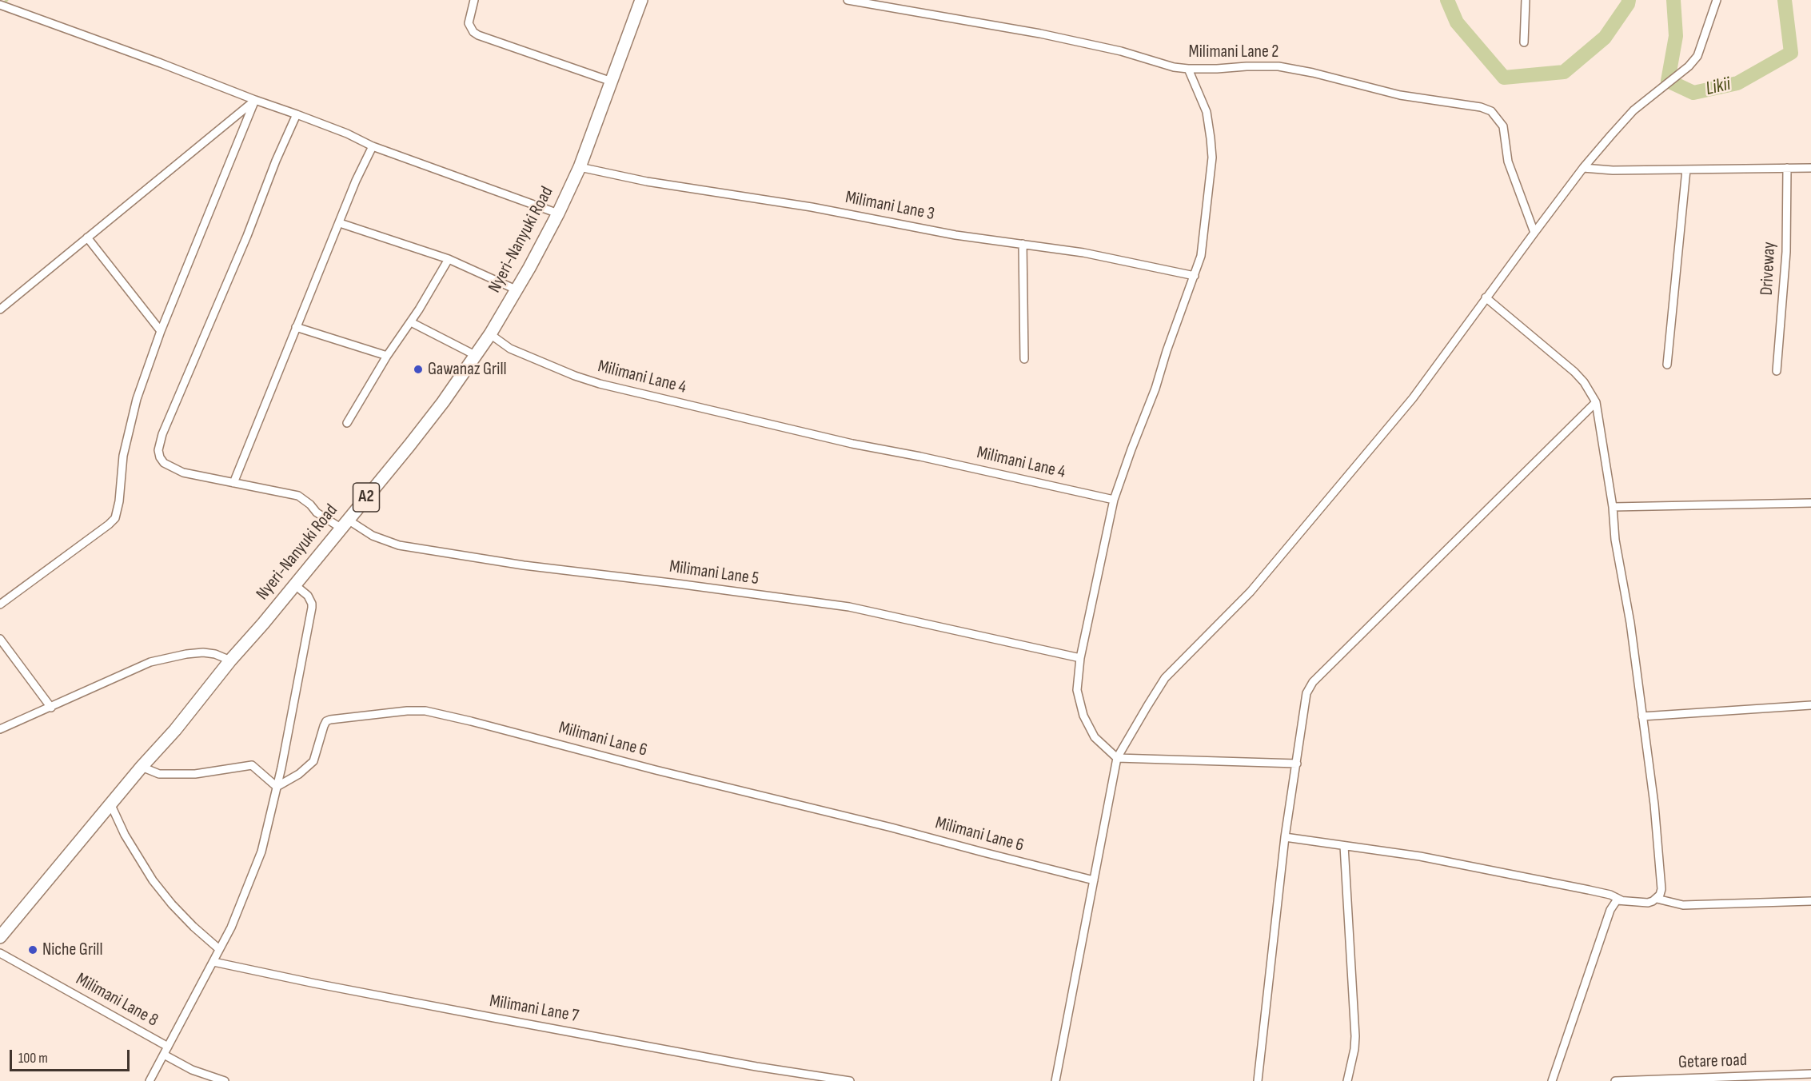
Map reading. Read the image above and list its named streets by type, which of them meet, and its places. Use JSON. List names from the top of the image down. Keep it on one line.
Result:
{"streets":{"highway":["Nyeri-Nanyuki Road","A2"],"street":["Milimani Lane 2","Milimani Lane 3","Driveway","Milimani Lane 4","Milimani Lane 5","Milimani Lane 6","Milimani Lane 8","Milimani Lane 7","Getare road"]},"crossings":[["Milimani Lane 3","Nyeri-Nanyuki Road"],["Nyeri-Nanyuki Road","Milimani Lane 4"],["Nyeri-Nanyuki Road","Milimani Lane 5"]],"water":["Likii"],"places":["Gawanaz Grill","Niche Grill"],"scale_bar":"100 m"}
